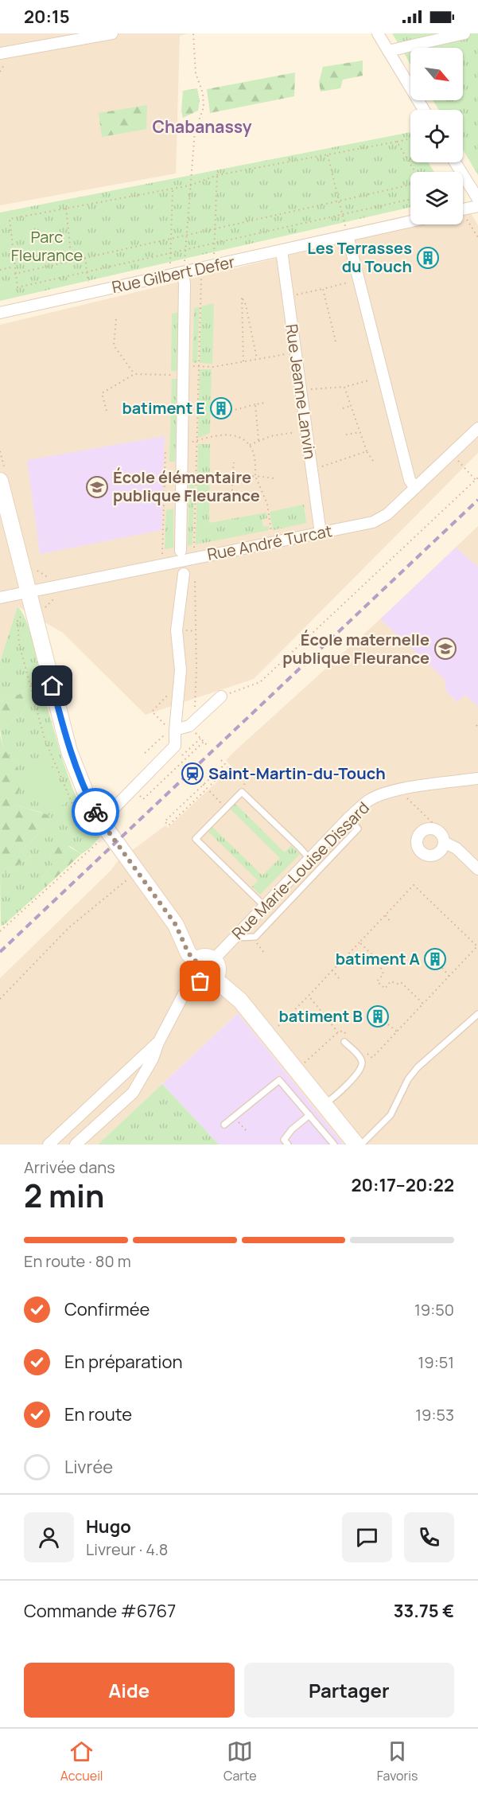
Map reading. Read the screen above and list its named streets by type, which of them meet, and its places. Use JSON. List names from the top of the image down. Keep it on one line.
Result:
{"streets":{"street":["Rue Gilbert Defer","Rue Jeanne Lanvin","Rue André Turcat","Rue Marie-Louise Dissard"]},"crossings":[["Rue Gilbert Defer","Rue Jeanne Lanvin"],["Rue Jeanne Lanvin","Rue André Turcat"]],"districts":["Chabanassy"],"parks":["Parc Fleurance"],"places":{"building":["Les Terrasses du Touch","batiment E","batiment A","batiment B"],"school or university":["École élémentaire publique Fleurance","École maternelle publique Fleurance"],"station":["Saint-Martin-du-Touch"]},"north":"bottom right","page":{"status":"20:15","heading":["2 min","Arrivée dans","20:17–20:22"],"panel":["Hugo","Livreur · 4.8","Commande #6767","33.75 €"],"bar":"En route · 80 m","list":[["Confirmée","19:50"],["En préparation","19:51"],["En route","19:53"],"Livrée"],"buttons":["Aide","Partager"],"tabs":["Accueil","Carte","Favoris"]}}
